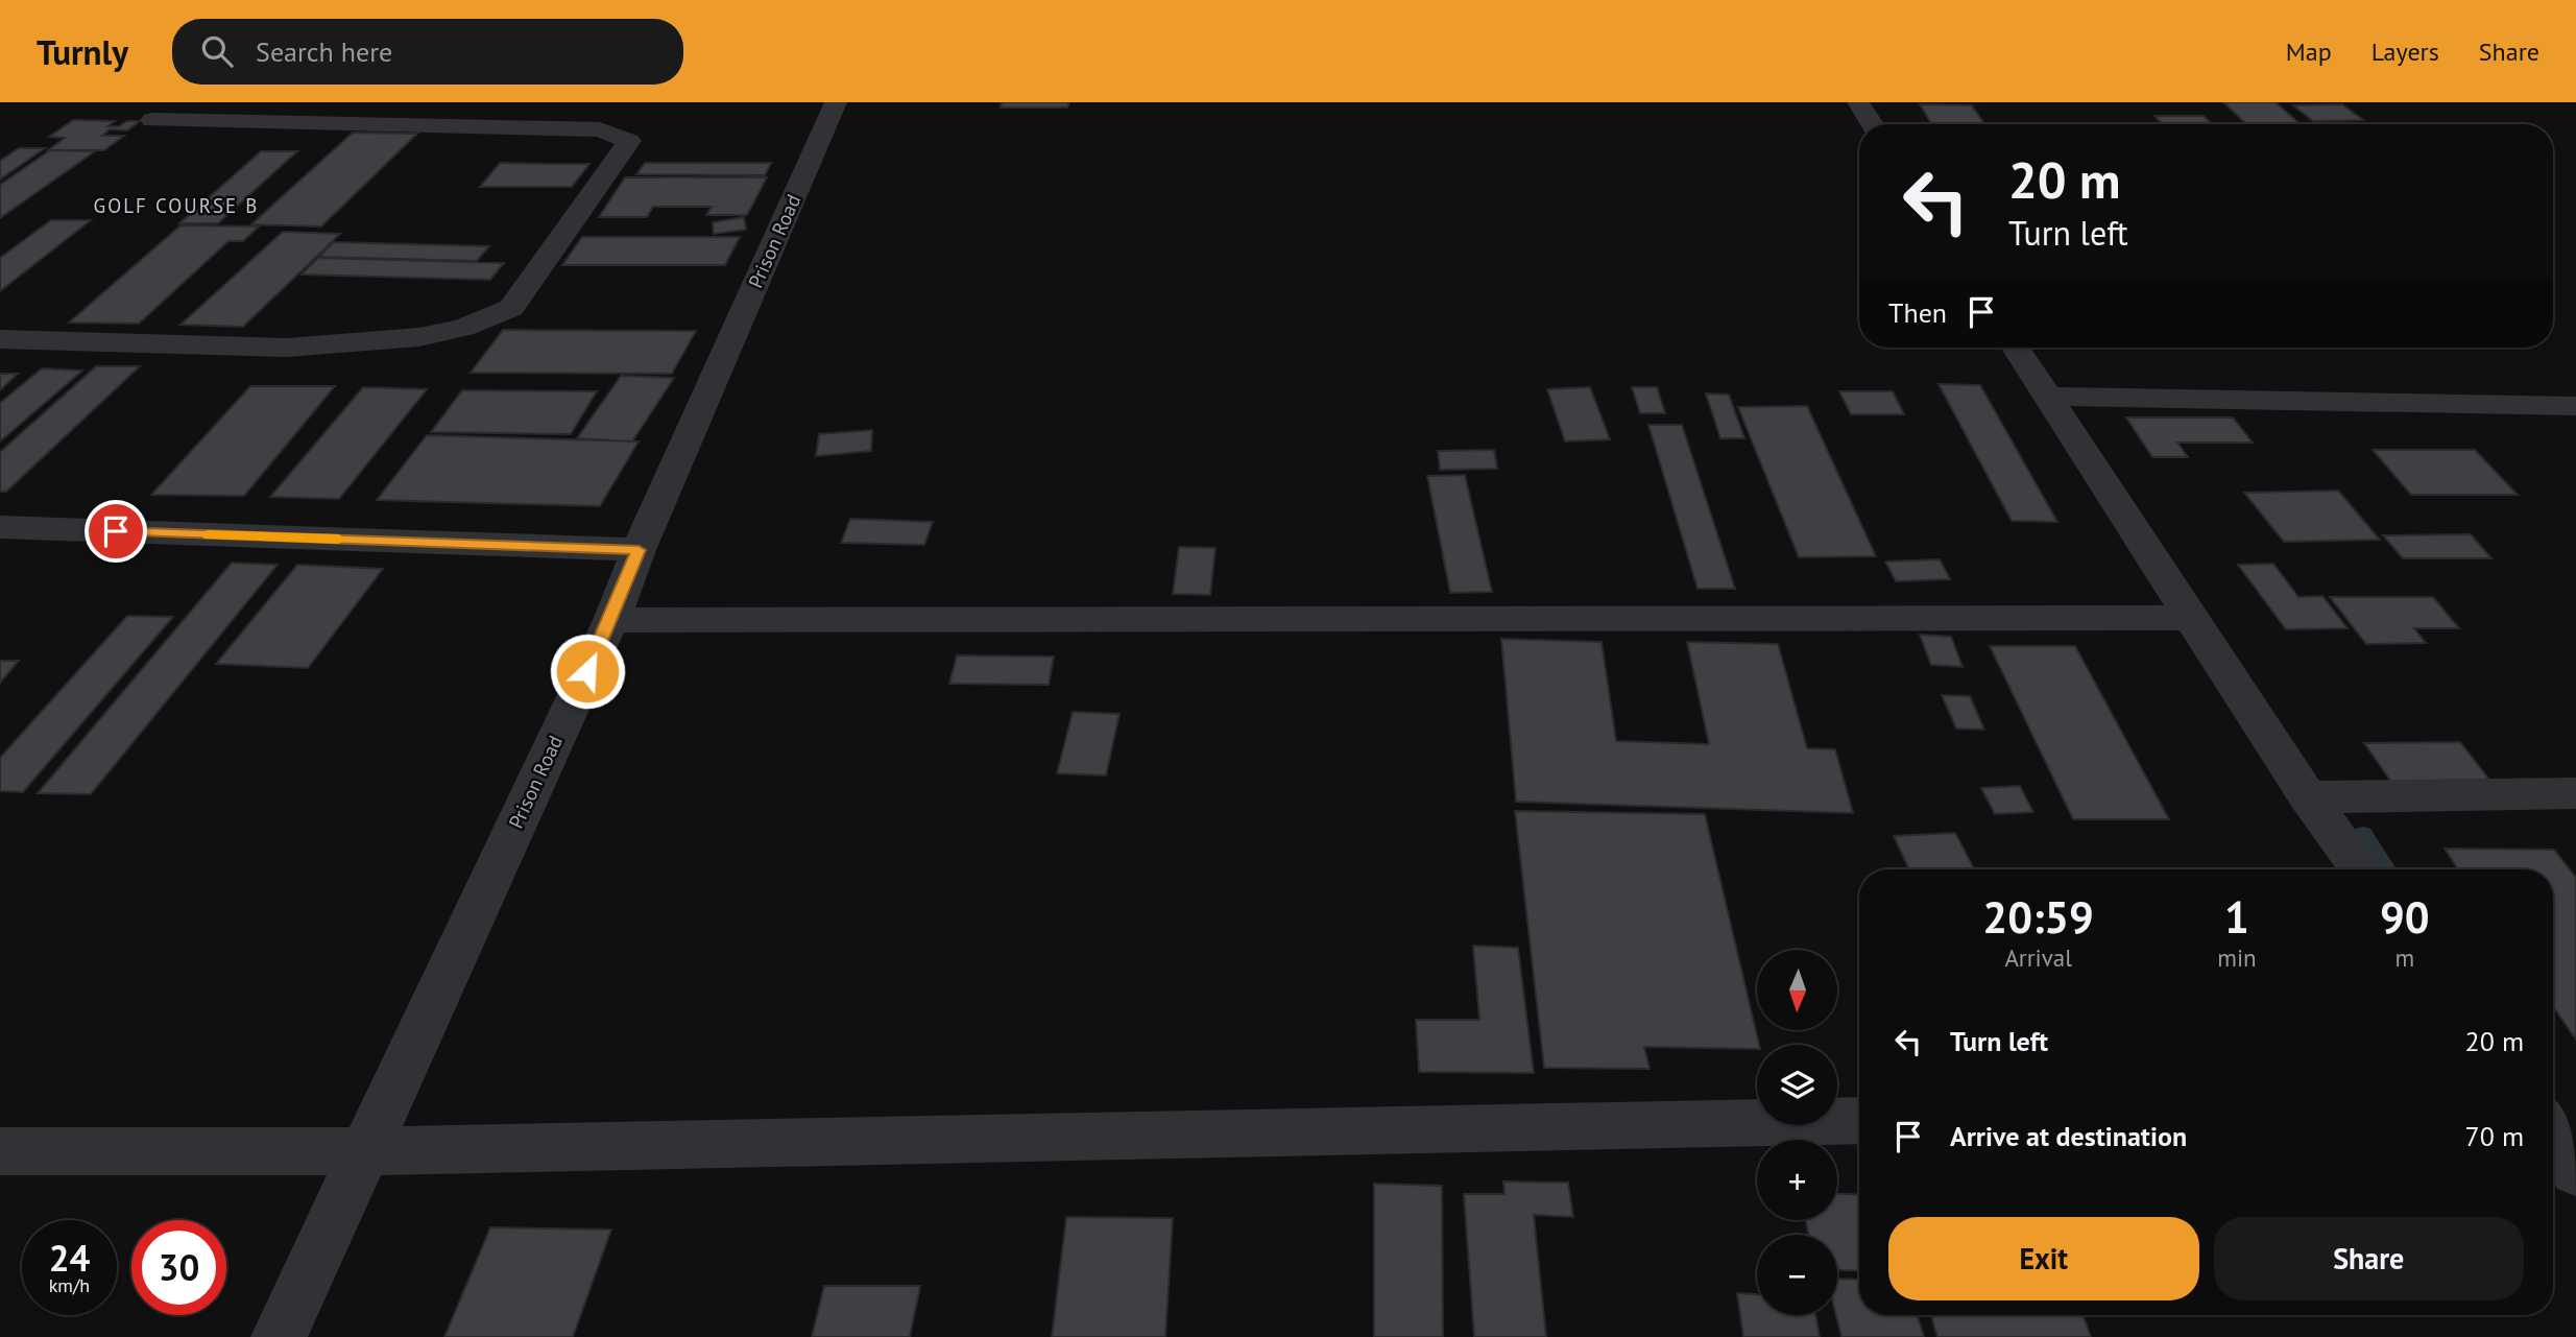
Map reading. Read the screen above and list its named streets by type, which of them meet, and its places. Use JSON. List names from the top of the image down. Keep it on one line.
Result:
{"streets":{"street":["Prison Road"]},"districts":["GOLF COURSE B"],"north":"bottom","page":{"header":"Turnly","search":"Search here","nav":["Map","Layers","Share"],"turn":["20 m","Turn left"],"then":"Then","eta":["20:59","Arrival","1","min","90","m"],"map_buttons":["+","−"],"list":[{"name":"Turn left","value":"20 m"},{"name":"Arrive at destination","value":"70 m"}],"buttons":["Exit","Share"],"speed":"24 km/h","limit":"30"}}
